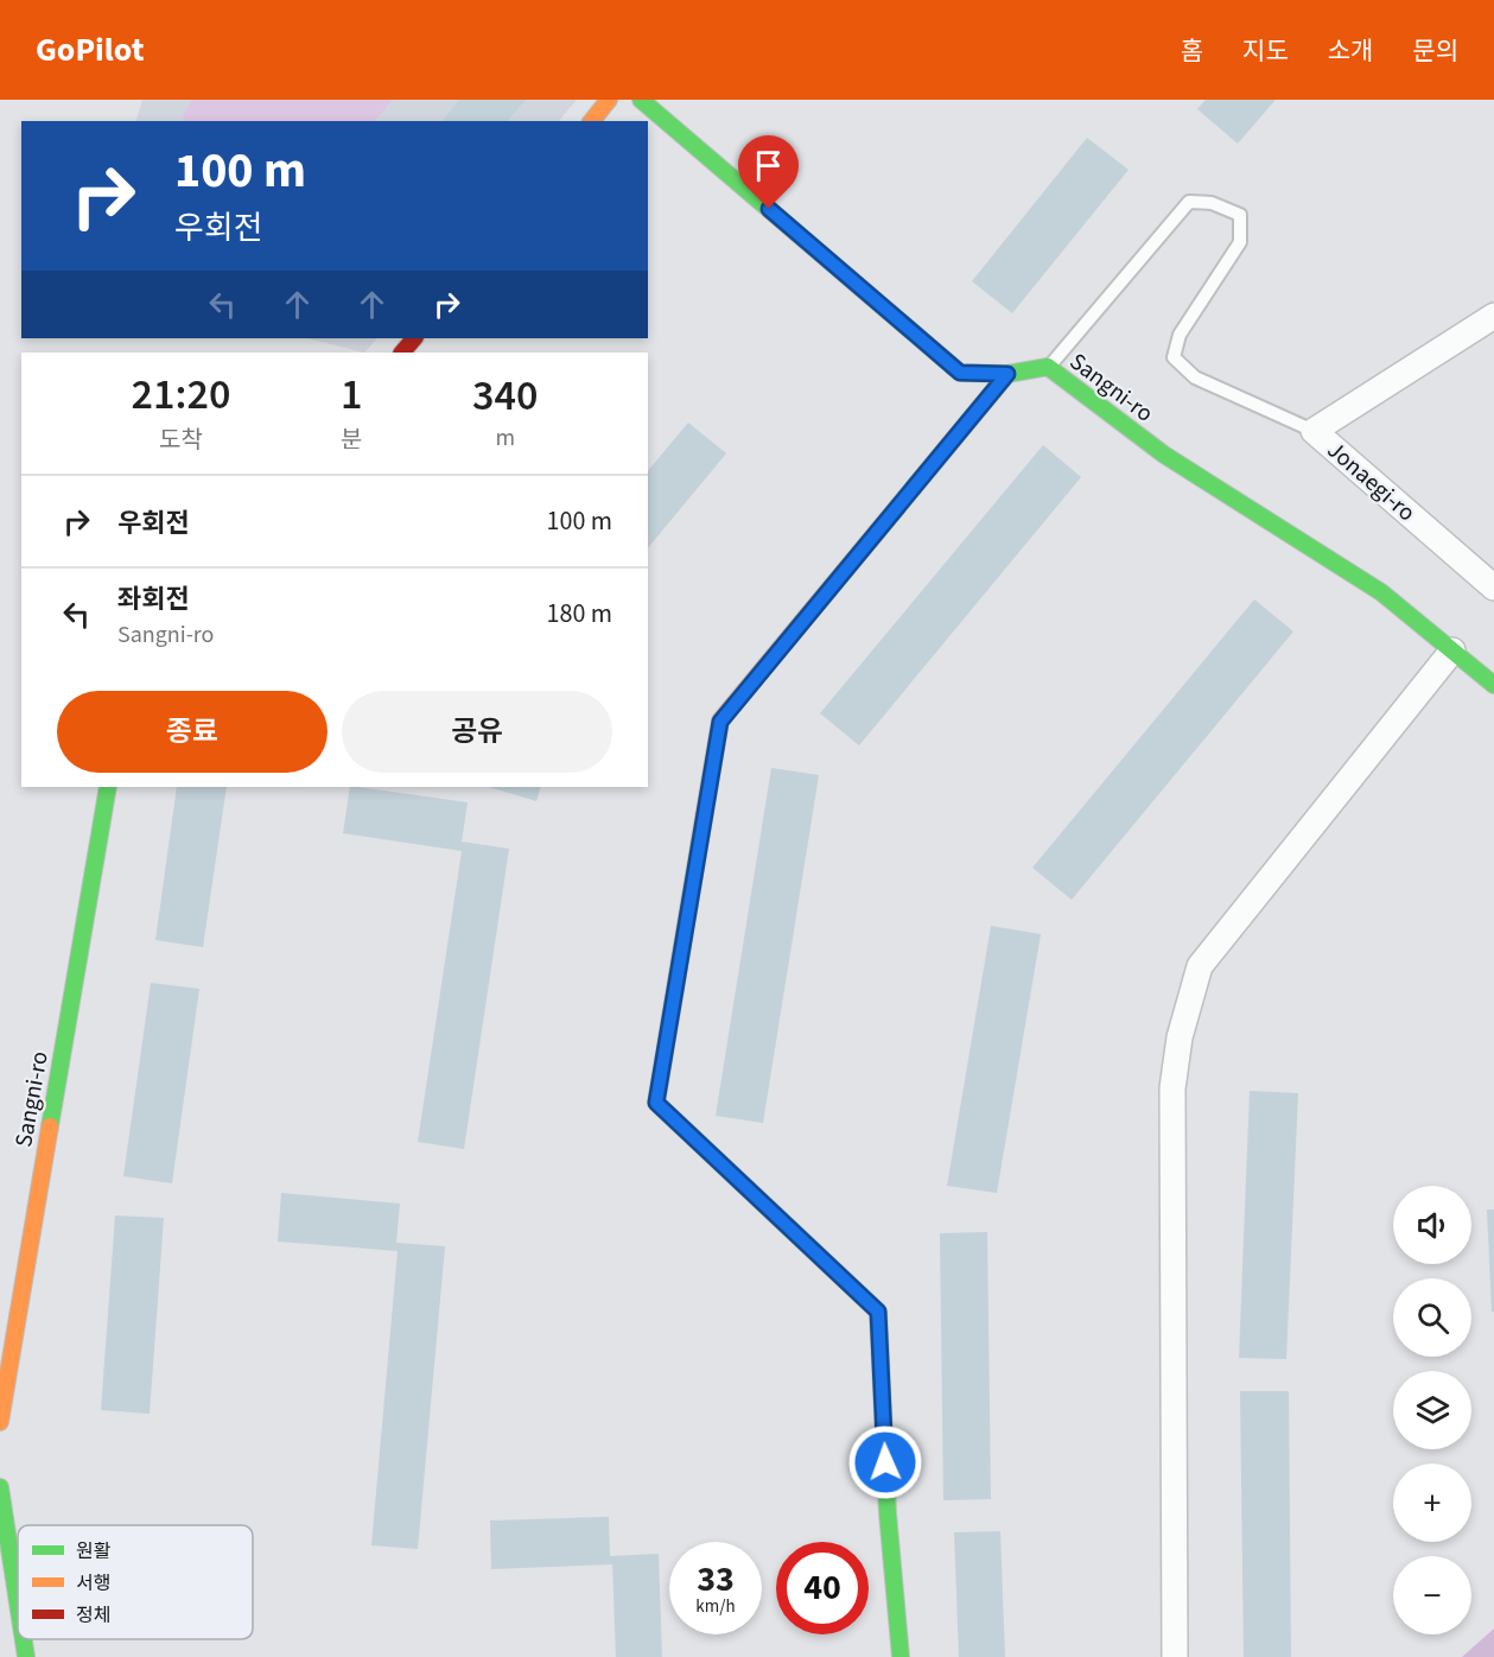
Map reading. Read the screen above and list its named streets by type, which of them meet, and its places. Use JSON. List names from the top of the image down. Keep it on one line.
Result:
{"streets":{"street":["Sangni-ro","Jonaegi-ro"]},"legend":["원활","서행","정체"],"page":{"header":"GoPilot","nav":["홈","지도","소개","문의"],"turn":["100 m","우회전"],"eta":["21:20","도착","1","분","340","m"],"list":[{"name":"우회전","value":"100 m"},{"name":"좌회전","note":"Sangni-ro","value":"180 m"}],"buttons":["종료","공유"],"map_buttons":["+","−"],"speed":"33 km/h","limit":"40"}}
